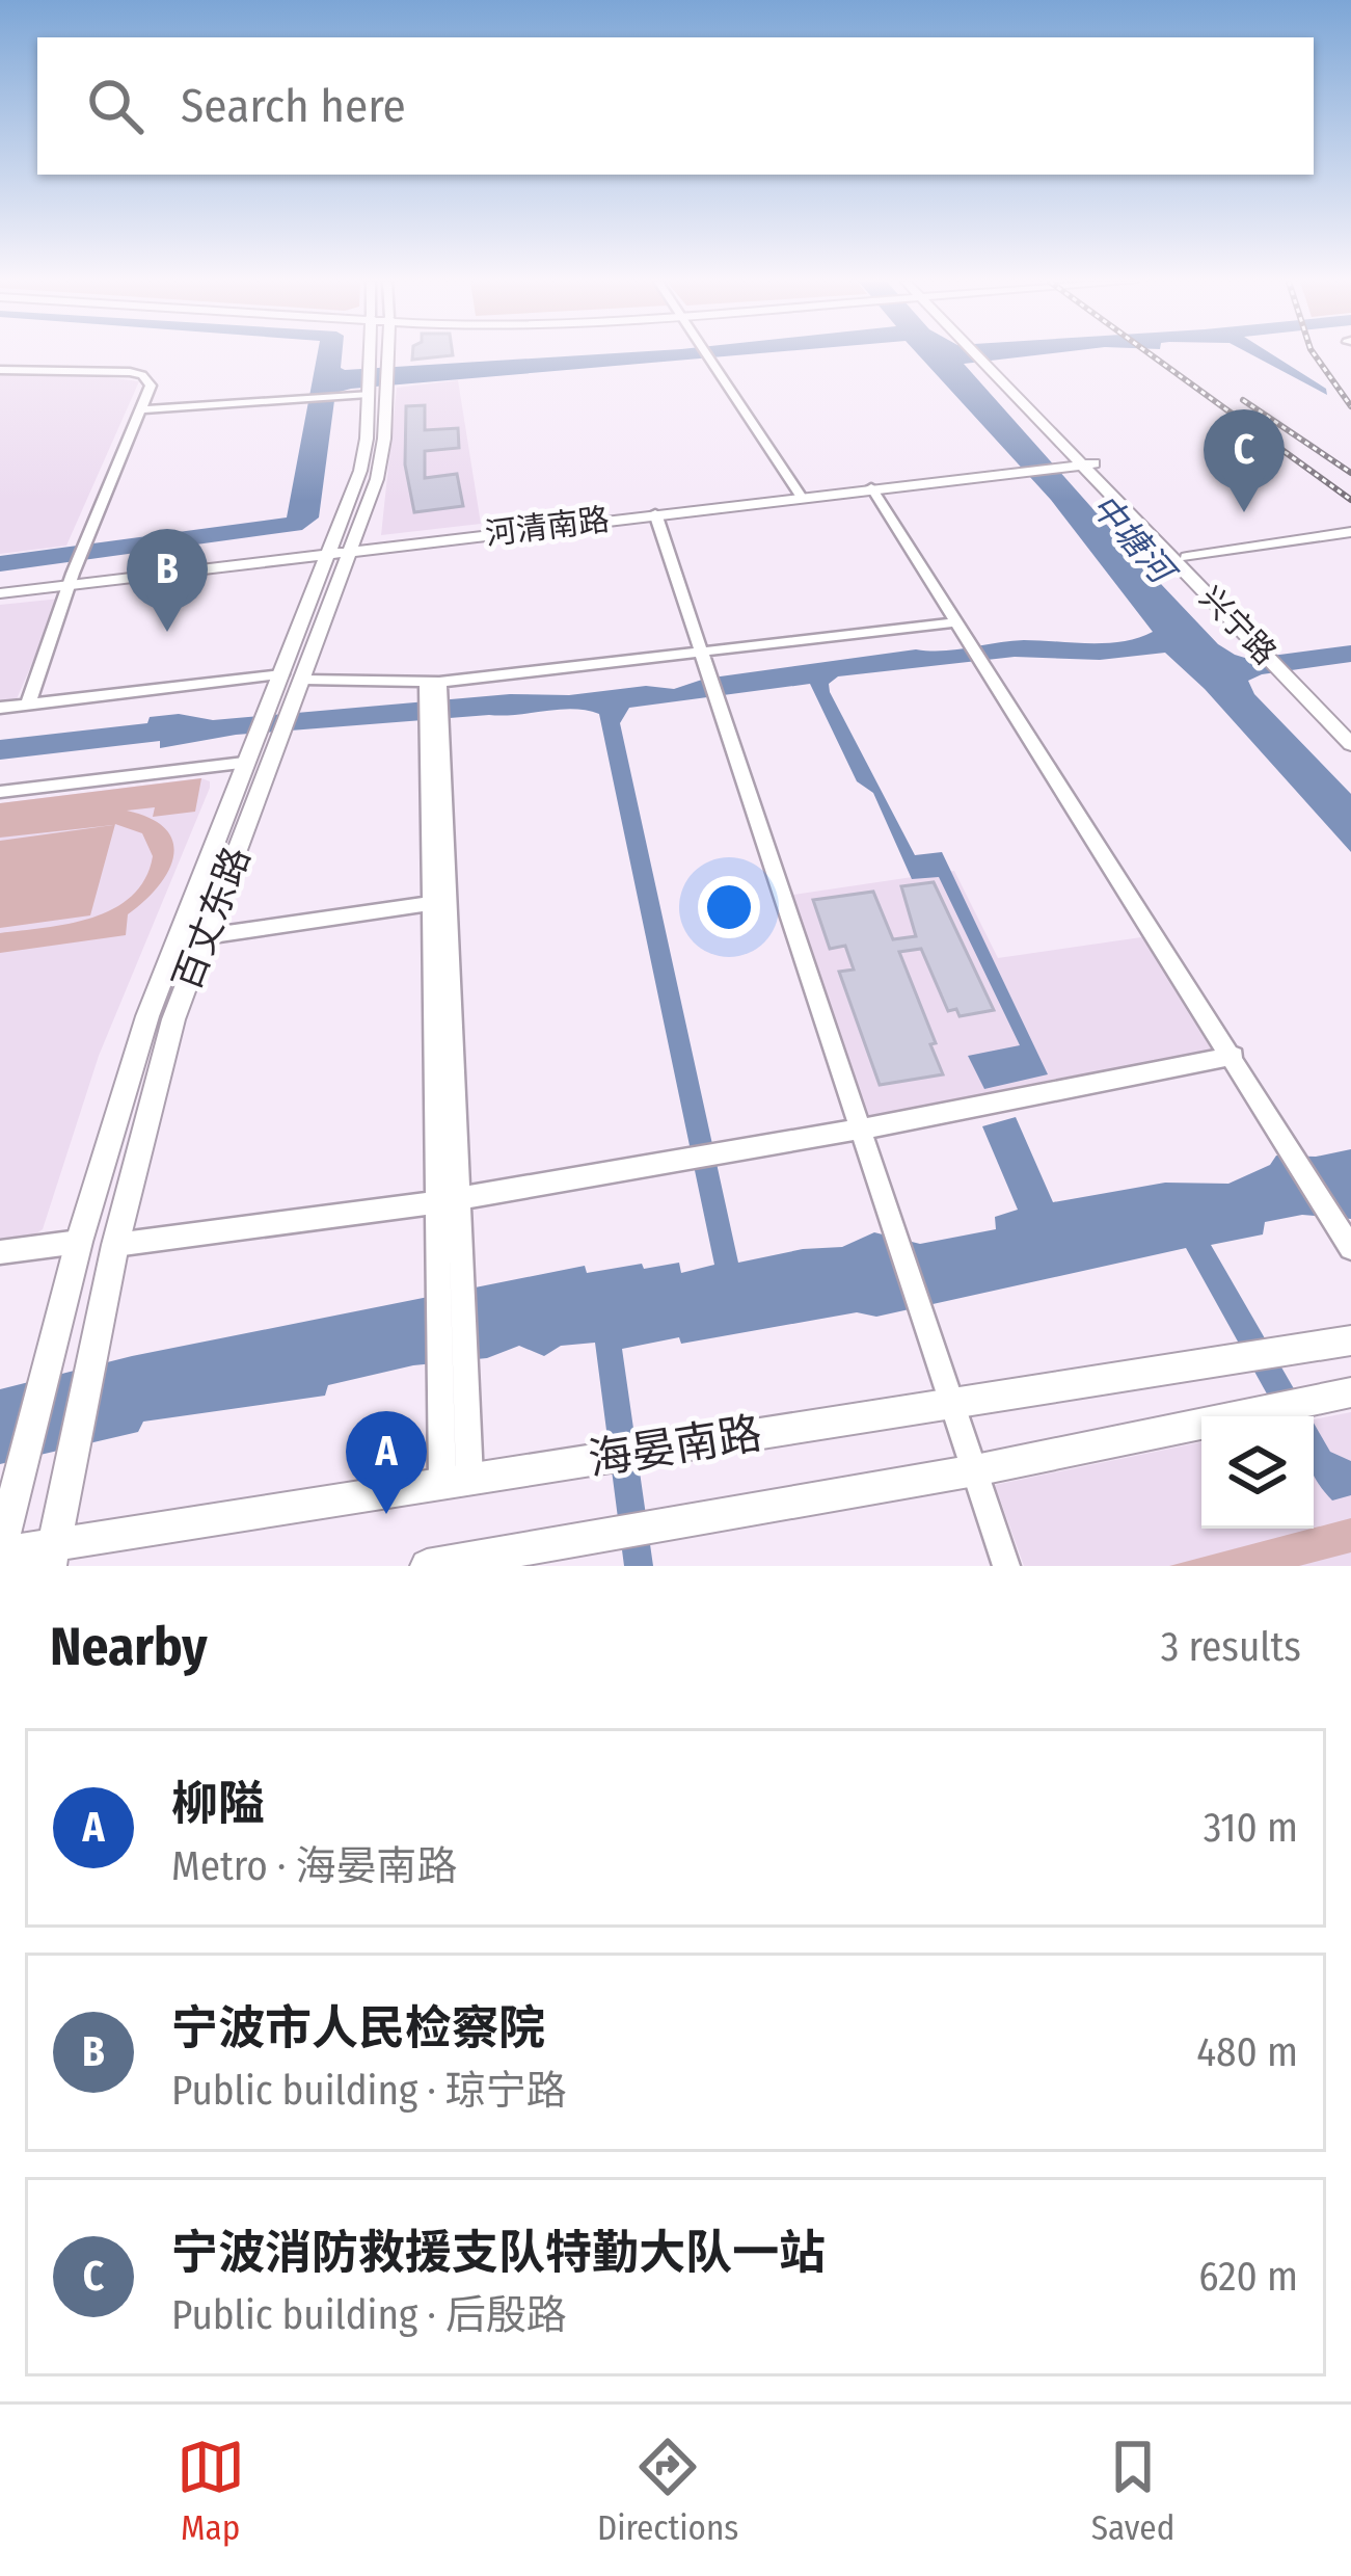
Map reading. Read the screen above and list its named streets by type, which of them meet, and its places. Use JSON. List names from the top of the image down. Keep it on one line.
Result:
{"streets":{"main road":["河清南路","兴宁路","百丈东路","海晏南路"]},"crossings":[["河清南路","兴宁路"],["河清南路","百丈东路"],["百丈东路","海晏南路"]],"water":["中塘河"],"page":{"search":"Search here","pins":["C","B","A"],"heading":["Nearby","3 results"],"list":[{"mark":"A","name":"柳隘","note":"Metro · 海晏南路","value":"310 m"},{"mark":"B","name":"宁波市人民检察院","note":"Public building · 琼宁路","value":"480 m"},{"mark":"C","name":"宁波消防救援支队特勤大队一站","note":"Public building · 后殷路","value":"620 m"}],"nav":["Map","Directions","Saved"]}}
